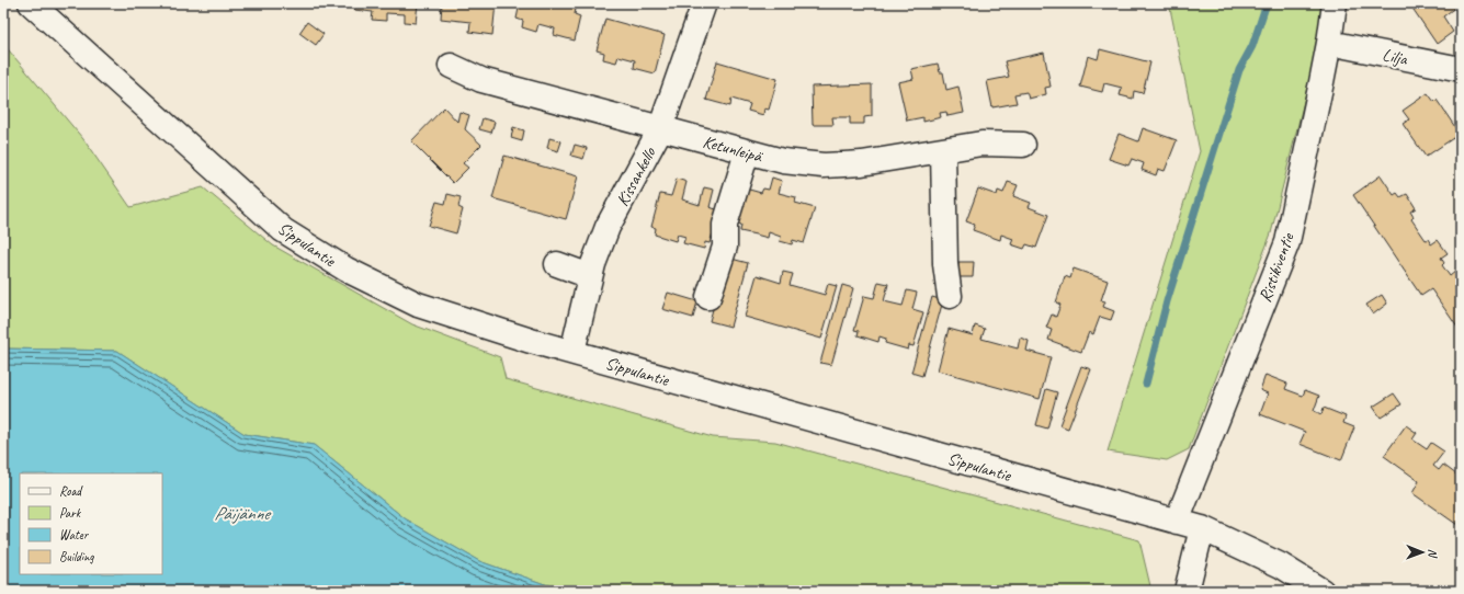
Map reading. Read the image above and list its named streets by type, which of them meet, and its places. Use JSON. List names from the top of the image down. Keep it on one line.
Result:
{"streets":{"street":["Lilja","Ketunleipä","Kissankello","Sippulantie","Ristikiventie"]},"crossings":[["Lilja","Ristikiventie"],["Ketunleipä","Kissankello"],["Kissankello","Sippulantie"],["Sippulantie","Ristikiventie"]],"water":["Päijänne"],"legend":["Road","Park","Water","Building"],"north":"right"}
